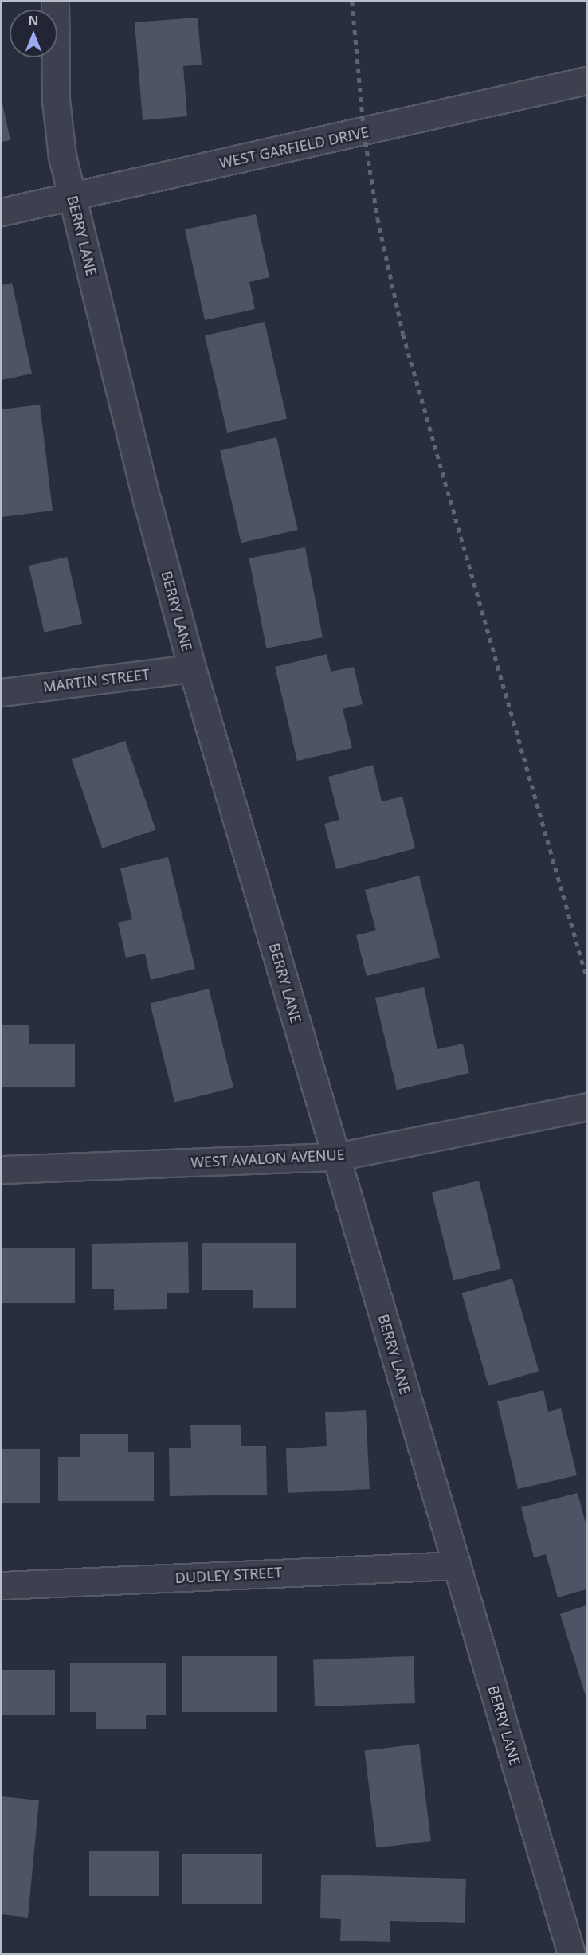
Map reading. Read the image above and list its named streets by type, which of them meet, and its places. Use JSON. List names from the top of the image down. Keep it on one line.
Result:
{"streets":{"street":["WEST GARFIELD DRIVE","BERRY LANE","MARTIN STREET","WEST AVALON AVENUE","DUDLEY STREET"]},"crossings":[["WEST GARFIELD DRIVE","BERRY LANE"],["BERRY LANE","MARTIN STREET"],["BERRY LANE","WEST AVALON AVENUE"],["BERRY LANE","DUDLEY STREET"]],"north":"top"}
